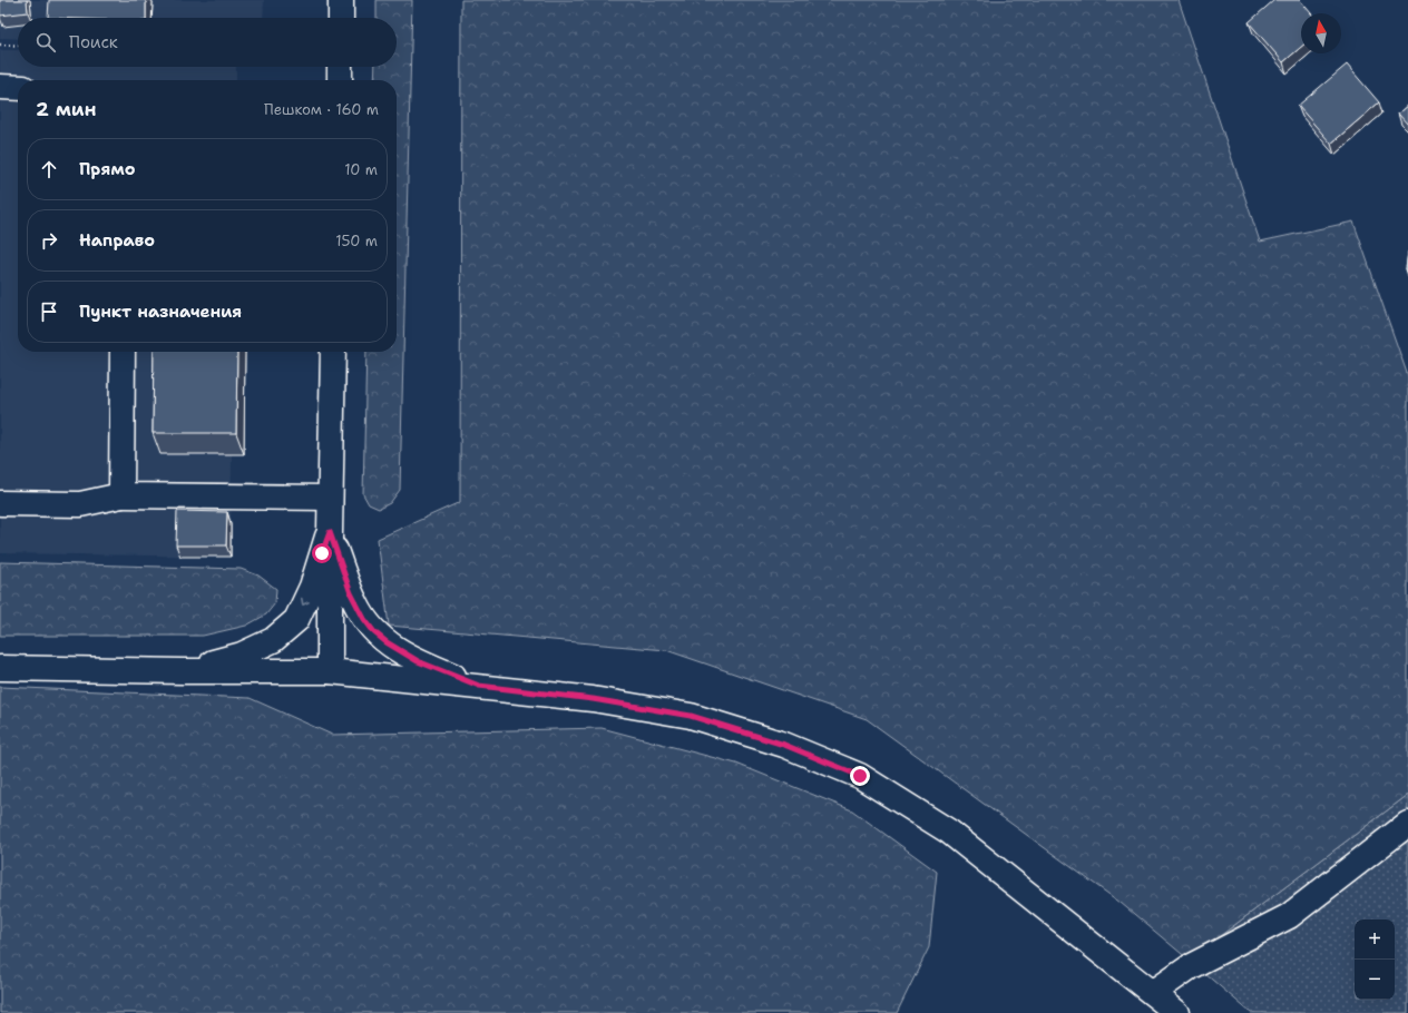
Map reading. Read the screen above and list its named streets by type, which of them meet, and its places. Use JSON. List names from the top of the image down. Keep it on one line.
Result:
{"north":"top","page":{"search":"Поиск","heading":["2 мин","Пешком · 160 m"],"list":[["Прямо","10 m"],["Направо","150 m"],"Пункт назначения"],"map_buttons":["+","−"]}}
